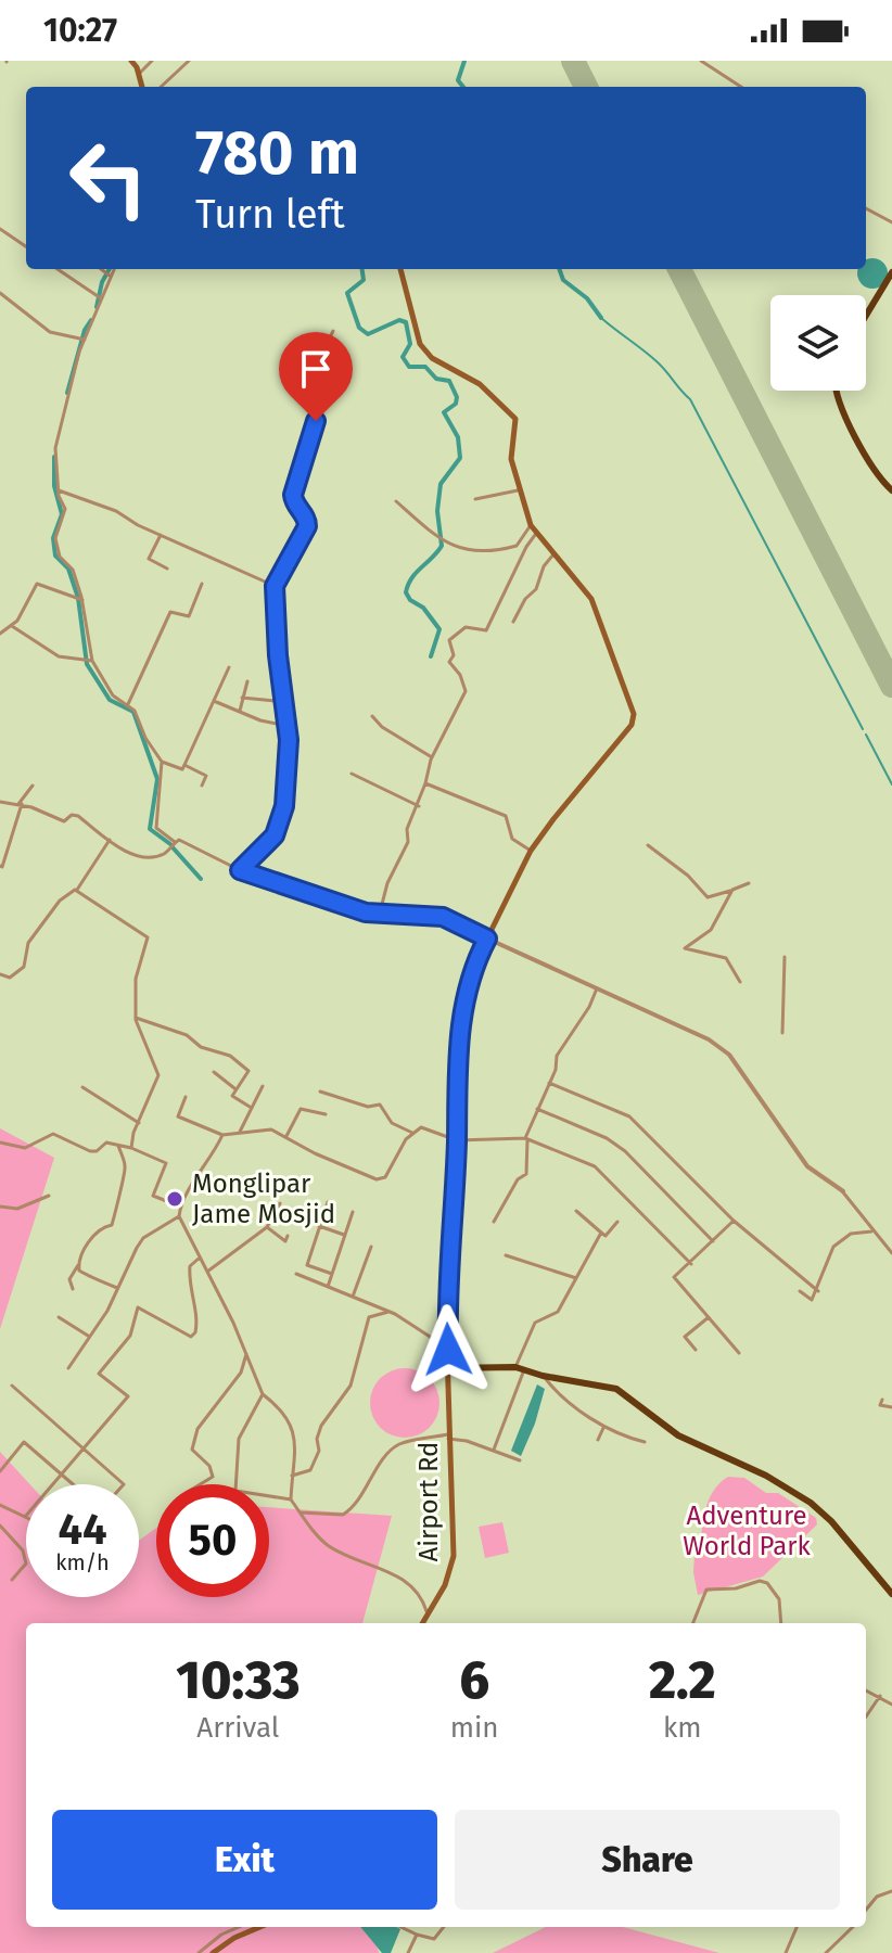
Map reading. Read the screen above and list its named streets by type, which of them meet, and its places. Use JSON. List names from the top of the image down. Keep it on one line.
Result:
{"streets":{"main road":["Airport Rd"]},"parks":["Adventure World Park"],"places":["Monglipar Jame Mosjid"],"page":{"status":"10:27","turn":["780 m","Turn left"],"speed":"44 km/h","limit":"50","eta":["10:33","Arrival","6","min","2.2","km"],"buttons":["Exit","Share"]}}
